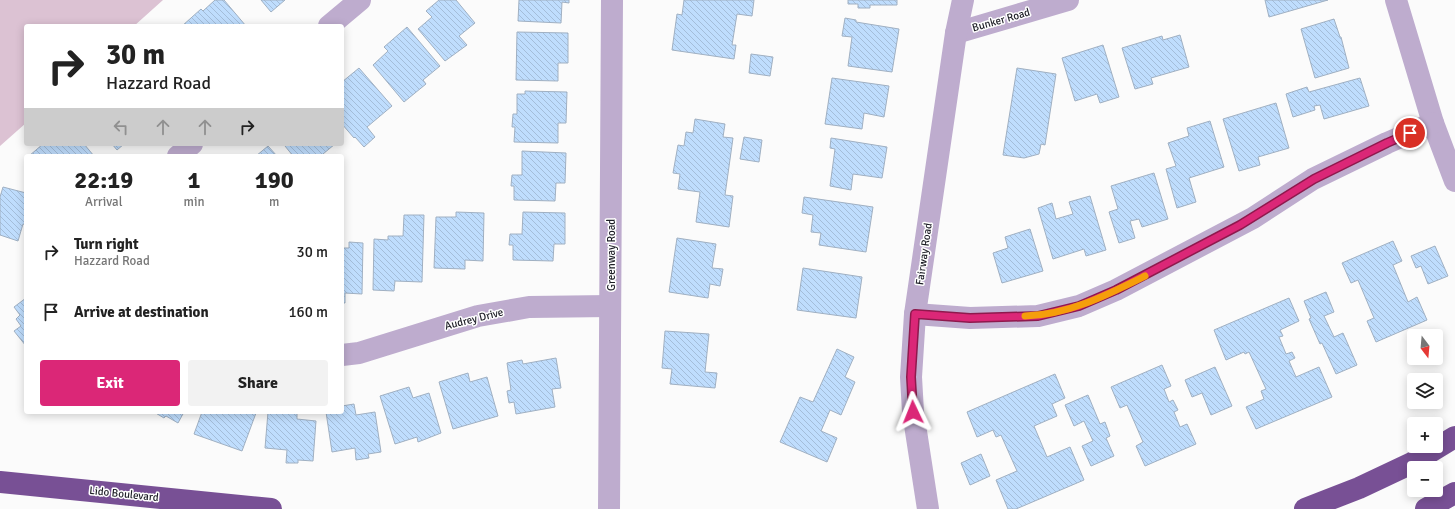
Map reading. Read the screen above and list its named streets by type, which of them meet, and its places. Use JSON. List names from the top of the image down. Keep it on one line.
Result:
{"streets":{"highway":["Lido Boulevard"],"street":["Bunker Road","Fairway Road","Greenway Road","Audrey Drive"]},"crossings":[["Bunker Road","Fairway Road"],["Greenway Road","Audrey Drive"]],"north":"bottom","page":{"turn":["30 m","Hazzard Road"],"eta":["22:19","Arrival","1","min","190","m"],"list":[{"name":"Turn right","note":"Hazzard Road","value":"30 m"},{"name":"Arrive at destination","value":"160 m"}],"map_buttons":["+","−"],"buttons":["Exit","Share"]}}
